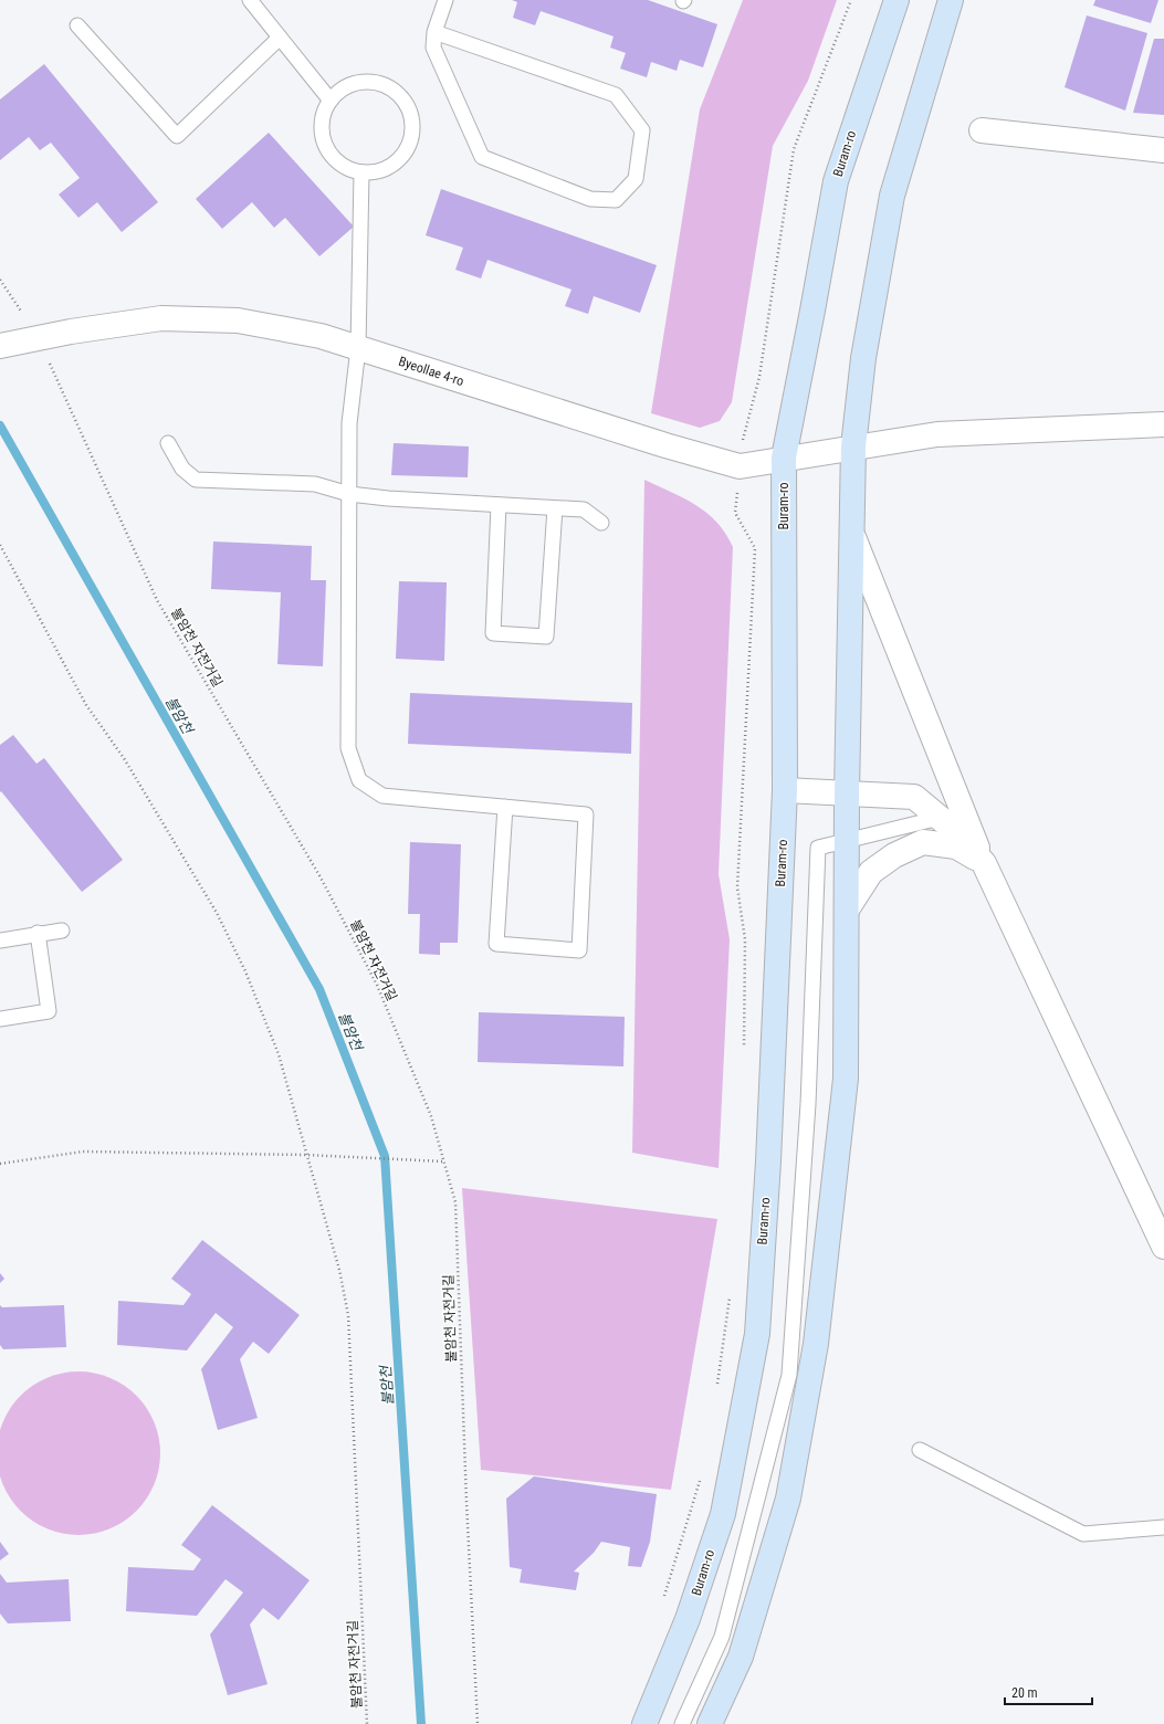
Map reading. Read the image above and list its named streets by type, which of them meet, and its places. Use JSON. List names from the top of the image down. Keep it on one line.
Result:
{"streets":{"street":["Buram-ro","Byeollae 4-ro"],"path":["불암천 자전거길"]},"crossings":[["Buram-ro","Byeollae 4-ro"],["Byeollae 4-ro","불암천 자전거길"]],"water":["불암천"],"scale_bar":"20 m"}
